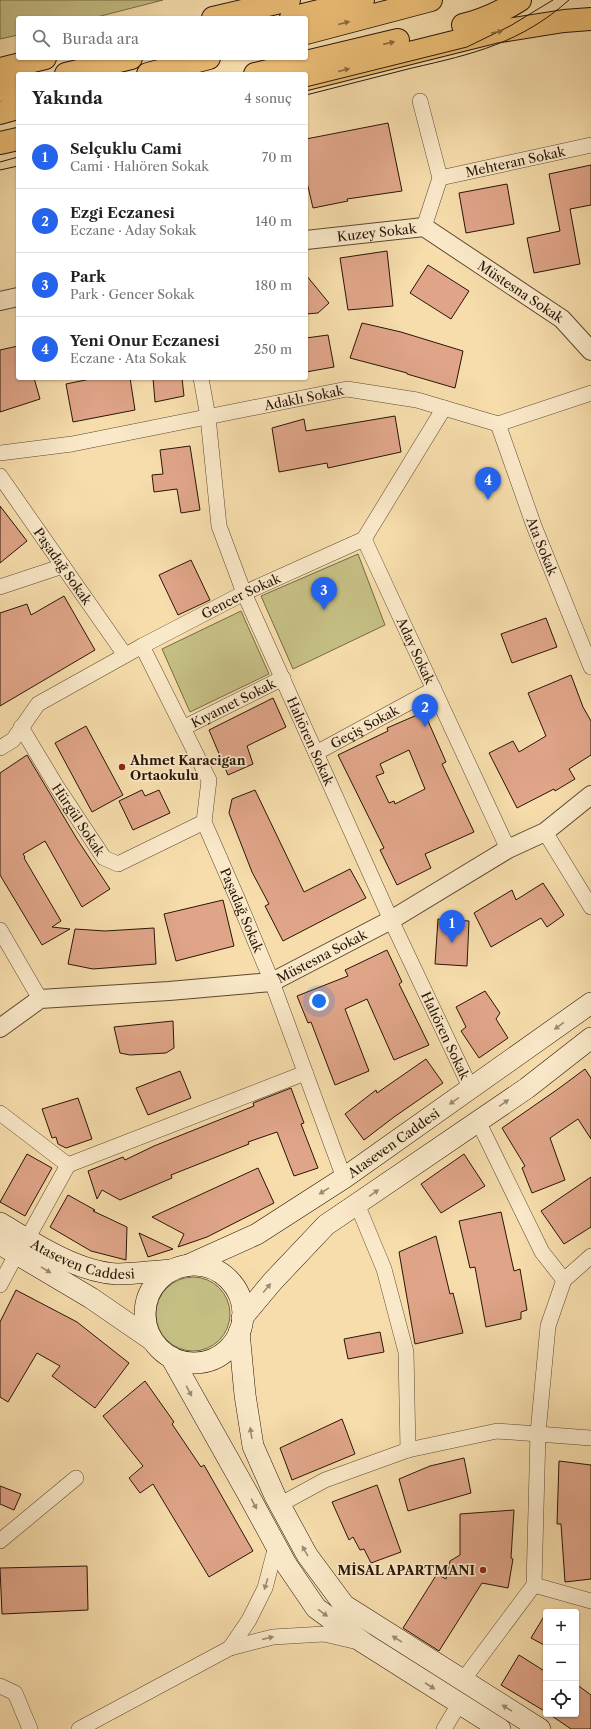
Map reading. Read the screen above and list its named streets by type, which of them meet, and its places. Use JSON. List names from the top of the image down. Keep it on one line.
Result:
{"streets":{"main road":["Ataseven Caddesi"],"street":["Mehteran Sokak","Kuzey Sokak","Müstesna Sokak","Adaklı Sokak","Ata Sokak","Paşadağ Sokak","Gencer Sokak","Aday Sokak","Kıyamet Sokak","Geçiş Sokak","Halıören Sokak","Hürgül Sokak"]},"crossings":[["Kuzey Sokak","Müstesna Sokak"],["Müstesna Sokak","Paşadağ Sokak"],["Müstesna Sokak","Aday Sokak"],["Müstesna Sokak","Halıören Sokak"],["Adaklı Sokak","Ata Sokak"],["Adaklı Sokak","Halıören Sokak"],["Paşadağ Sokak","Gencer Sokak"],["Paşadağ Sokak","Hürgül Sokak"],["Paşadağ Sokak","Ataseven Caddesi"],["Gencer Sokak","Aday Sokak"],["Gencer Sokak","Halıören Sokak"],["Gencer Sokak","Hürgül Sokak"],["Aday Sokak","Geçiş Sokak"],["Kıyamet Sokak","Halıören Sokak"],["Geçiş Sokak","Halıören Sokak"],["Halıören Sokak","Ataseven Caddesi"]],"places":["Ahmet Karacigan Ortaokulu","MİSAL APARTMANI"],"page":{"search":"Burada ara","heading":["Yakında","4 sonuç"],"list":[{"mark":"1","name":"Selçuklu Cami","note":"Cami · Halıören Sokak","value":"70 m"},{"mark":"2","name":"Ezgi Eczanesi","note":"Eczane · Aday Sokak","value":"140 m"},{"mark":"3","name":"Park","note":"Park · Gencer Sokak","value":"180 m"},{"mark":"4","name":"Yeni Onur Eczanesi","note":"Eczane · Ata Sokak","value":"250 m"}],"pins":["4","3","2","1"],"map_buttons":["+","−"]}}
